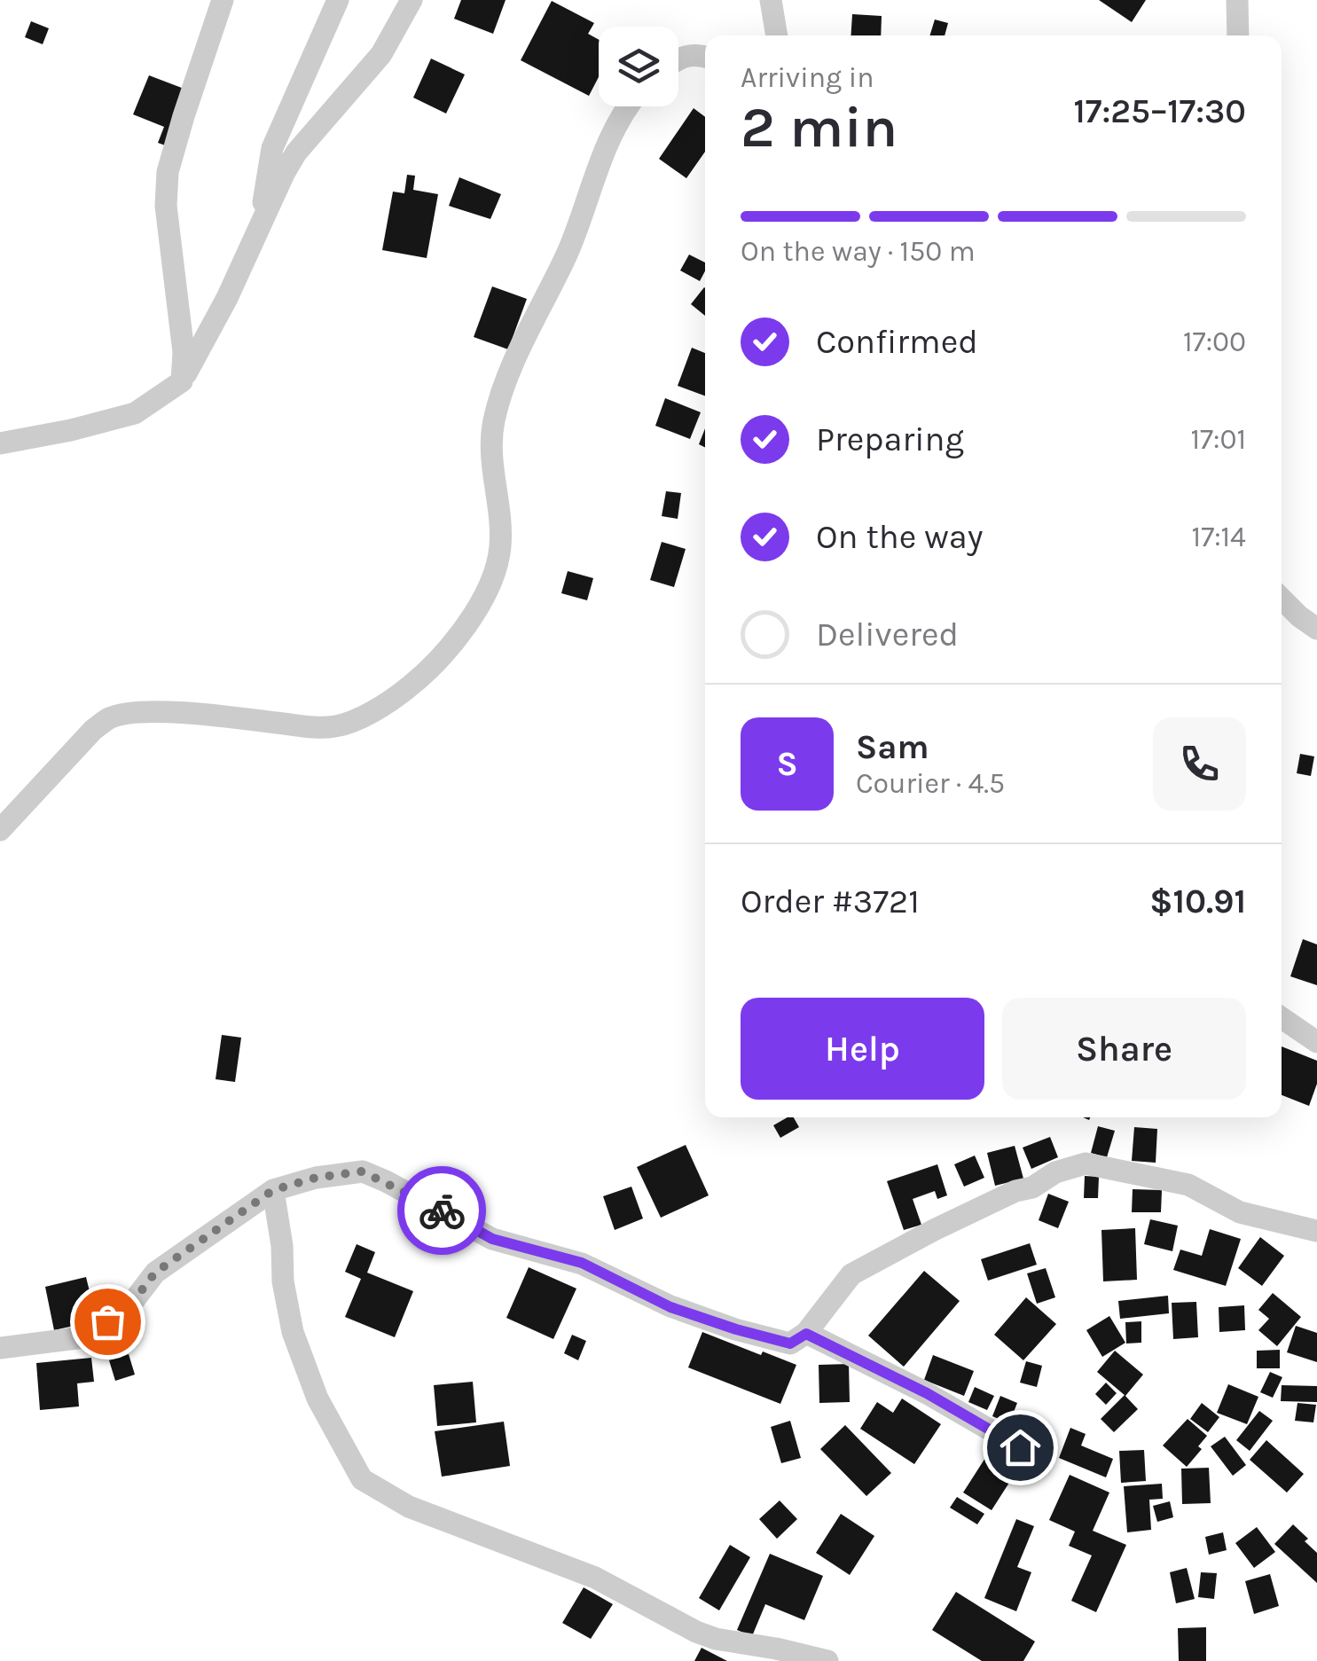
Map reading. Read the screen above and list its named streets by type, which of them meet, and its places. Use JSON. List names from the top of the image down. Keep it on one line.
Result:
{"page":{"heading":["2 min","Arriving in","17:25–17:30"],"panel":["Sam","Courier · 4.5","Order #3721","$10.91"],"bar":"On the way · 150 m","list":[["Confirmed","17:00"],["Preparing","17:01"],["On the way","17:14"],"Delivered"],"round":"S","buttons":["Help","Share"]}}
